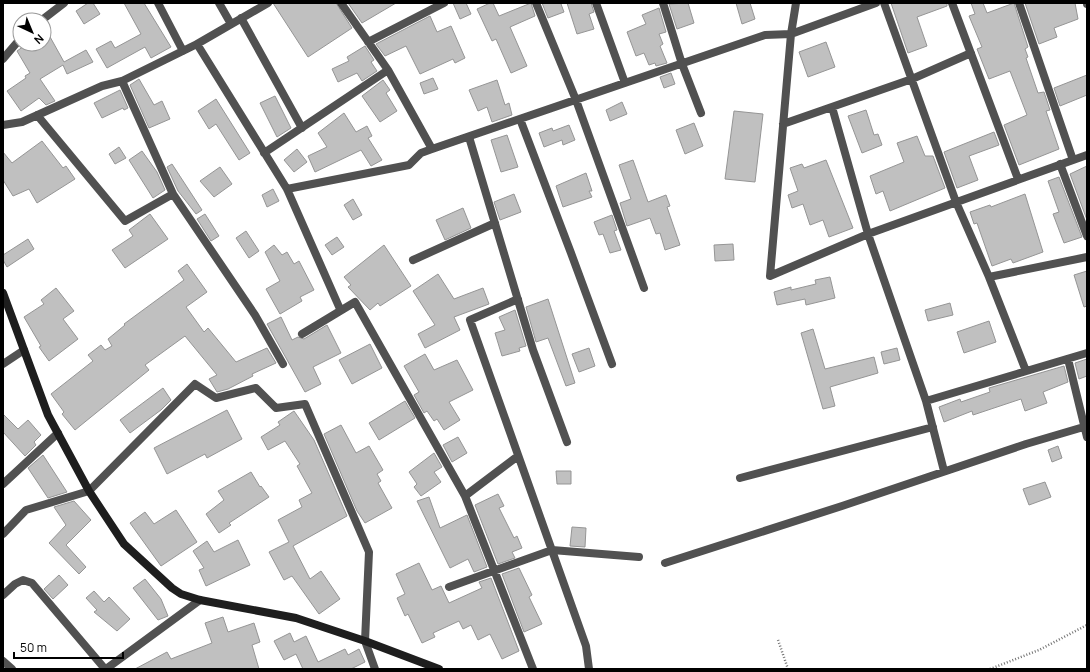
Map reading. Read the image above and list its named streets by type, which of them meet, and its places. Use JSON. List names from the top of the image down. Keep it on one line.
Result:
{"scale_bar":"50 m","north":"bottom right"}
